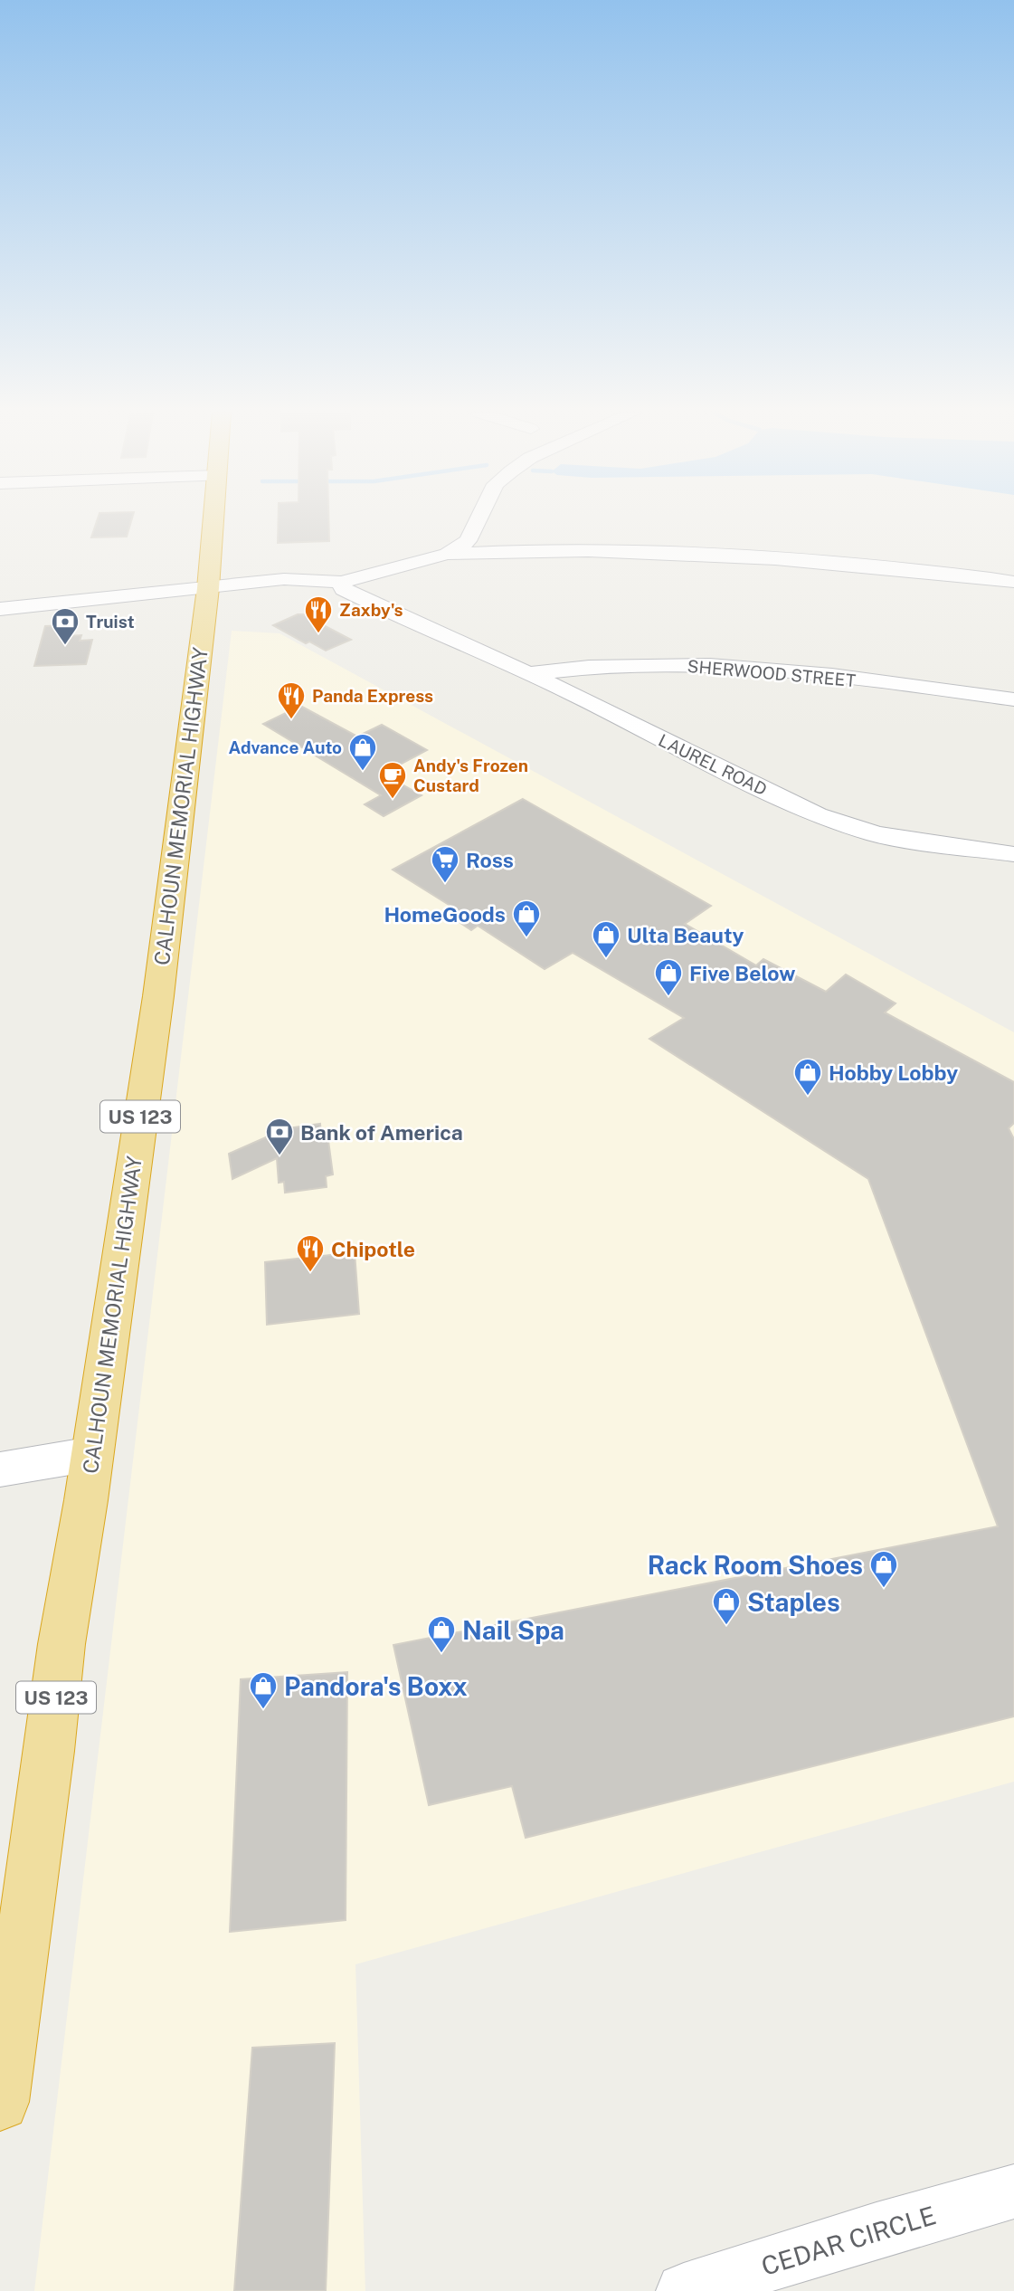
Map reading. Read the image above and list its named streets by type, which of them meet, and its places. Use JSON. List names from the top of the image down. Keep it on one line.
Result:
{"streets":{"highway":["CALHOUN MEMORIAL HIGHWAY","US 123"],"street":["SHERWOOD STREET","LAUREL ROAD","CEDAR CIRCLE"]},"crossings":[["SHERWOOD STREET","LAUREL ROAD"]],"places":{"restaurant":["Zaxby's","Panda Express","Chipotle"],"bank":["Truist","Bank of America"],"shop":["Advance Auto","HomeGoods","Ulta Beauty","Five Below","Hobby Lobby","Rack Room Shoes","Staples","Nail Spa","Pandora's Boxx"],"cafe":["Andy's Frozen Custard"],"supermarket":["Ross"]}}
